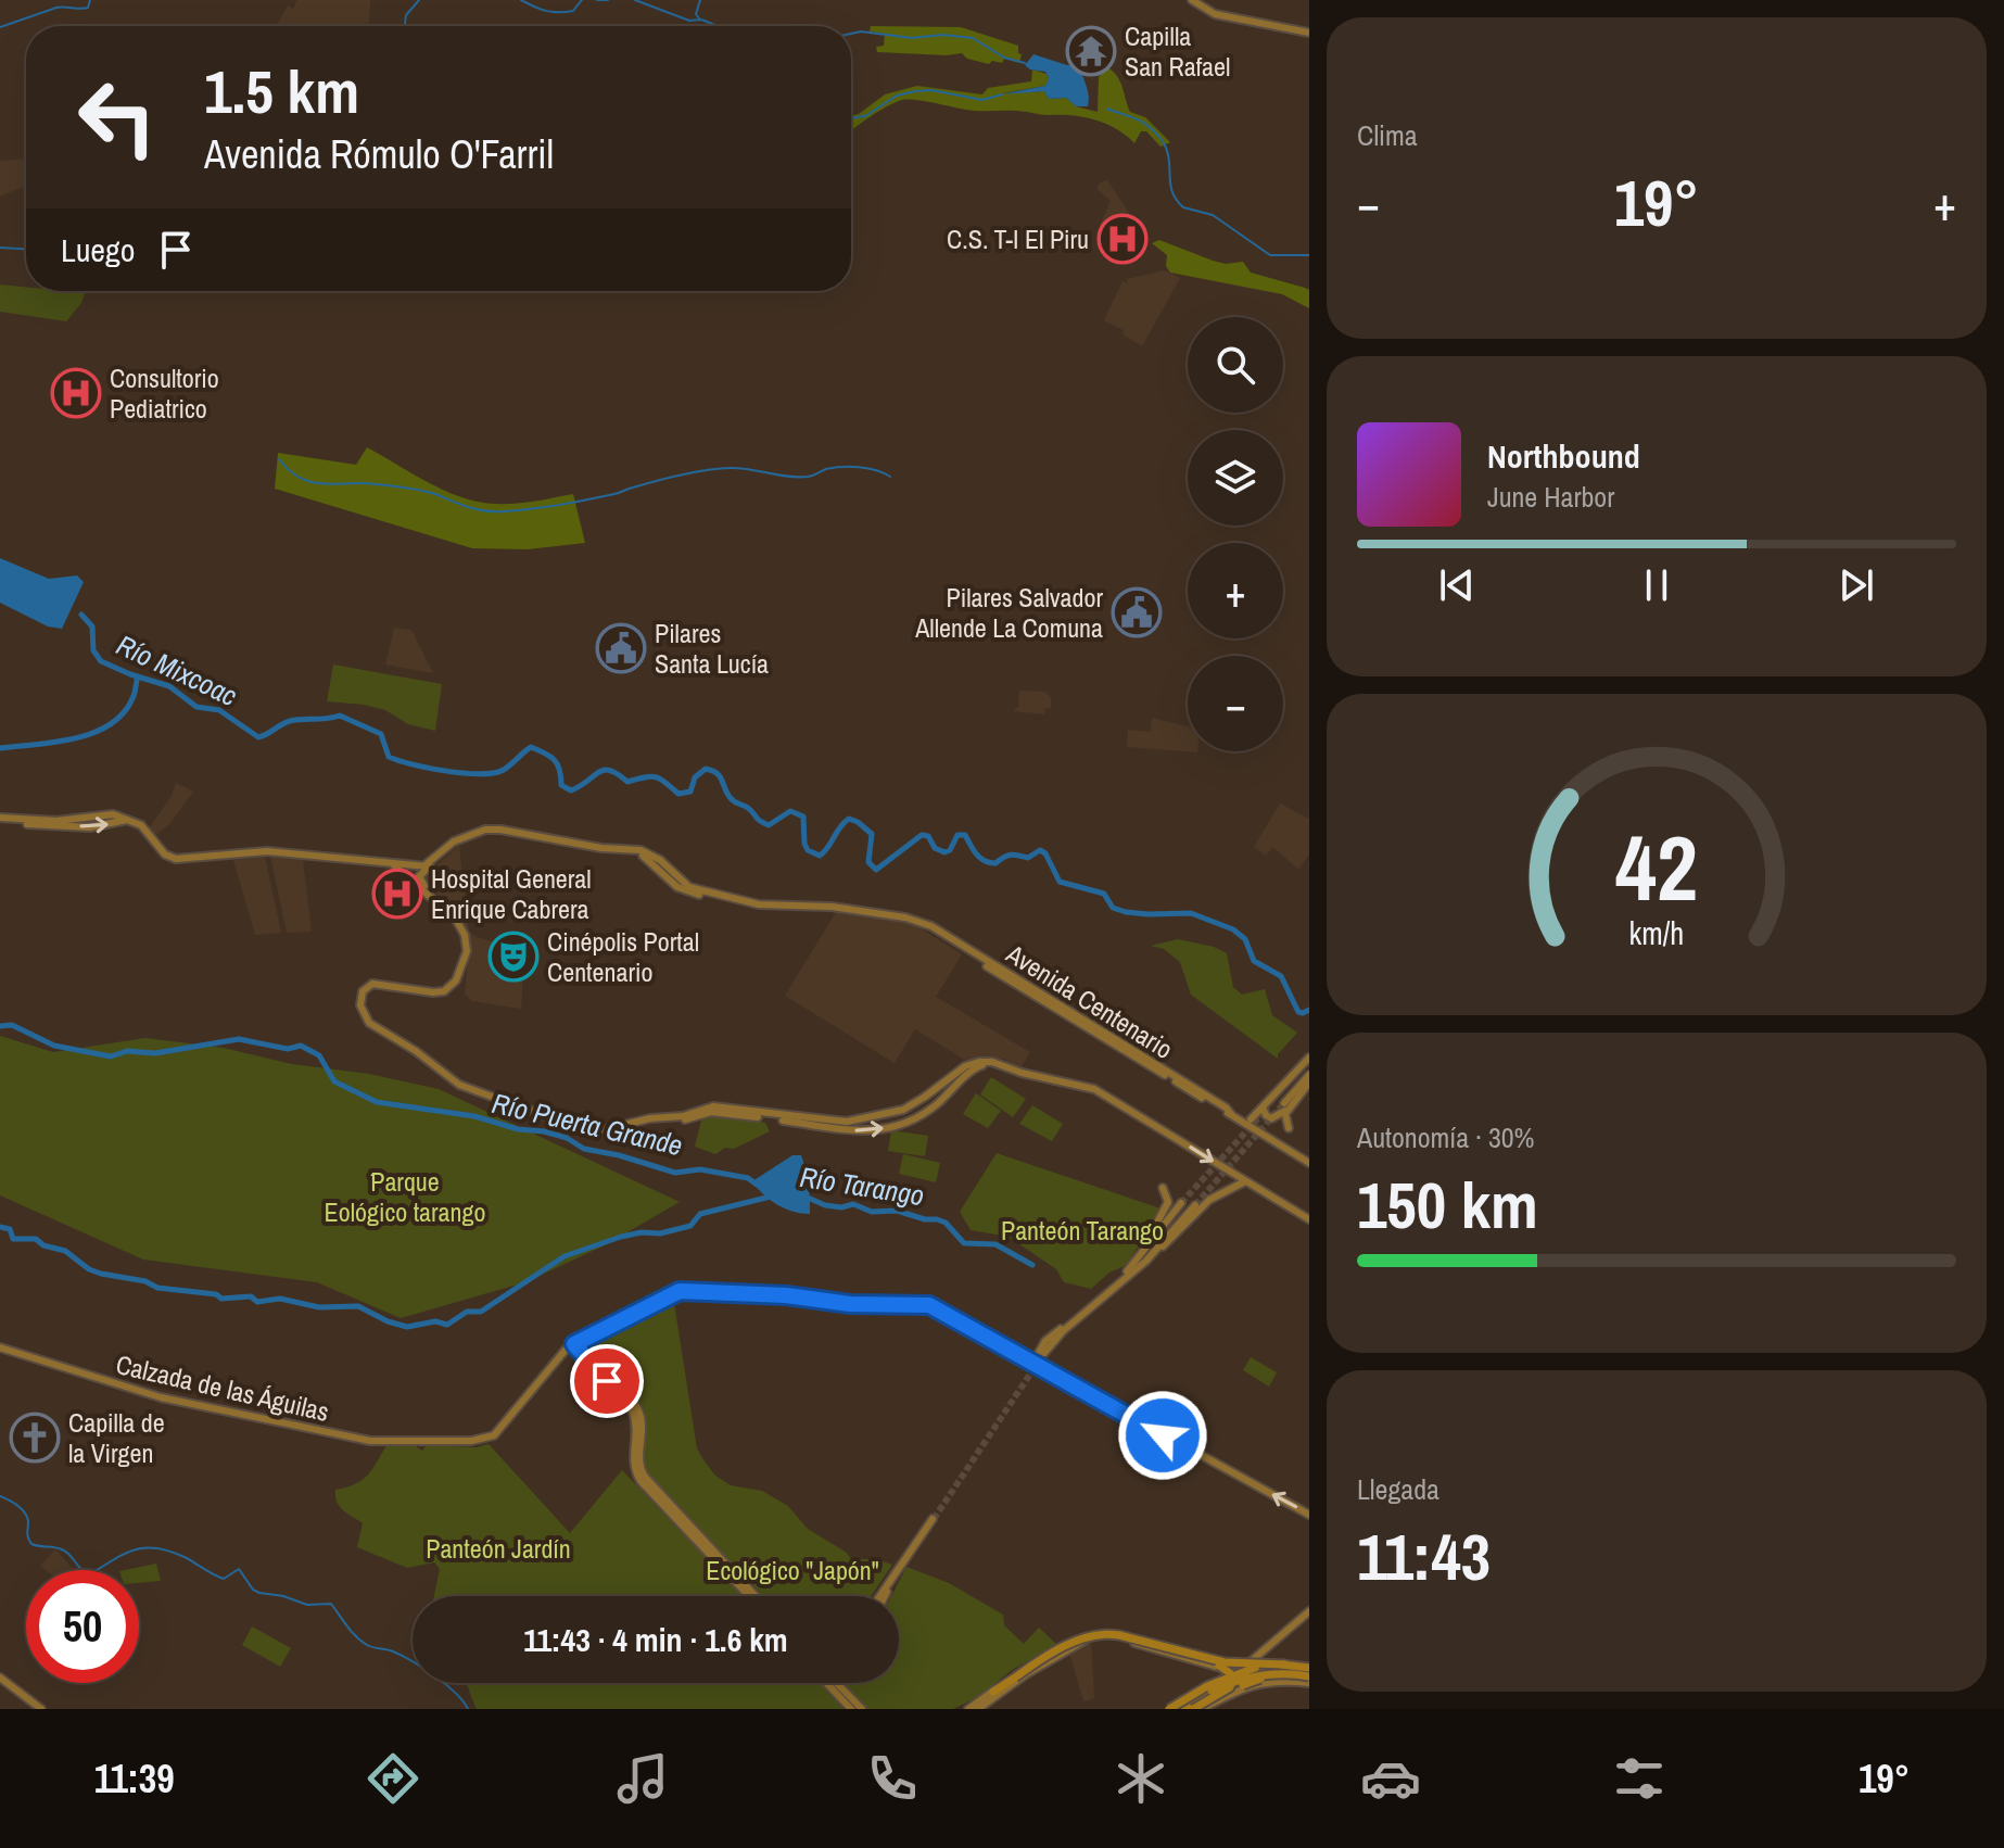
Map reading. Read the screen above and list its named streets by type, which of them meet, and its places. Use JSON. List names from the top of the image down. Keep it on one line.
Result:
{"streets":{"main road":["Avenida Centenario","Calzada de las Águilas"]},"water":["Río Mixcoac","Río Puerta Grande","Río Tarango"],"parks":["´Parque Eológico tarango","Panteón Tarango","Panteón Jardín","Ecológico \"Japón\""],"places":{"temple":["Capilla San Rafael"],"hospital":["C.S. T-I El Piru","Consultorio Pediatrico","Hospital General Enrique Cabrera"],"public building":["Pilares Salvador Allende La Comuna","Pilares Santa Lucía"],"theatre":["Cinépolis Portal Centenario"],"church":["Capilla de la Virgen"]},"page":{"tile":["Clima",["Autonomía · 30%","150 km"],["Llegada","11:43"]],"turn":["1.5 km","Avenida Rómulo O'Farril"],"heat":["−","19°","+"],"then":"Luego","map_buttons":["+","−"],"song":["Northbound","June Harbor"],"limit":"50","trip":"11:43 · 4 min · 1.6 km","tabs":["11:39","19°"],"gauge":["42","km/h"]}}
